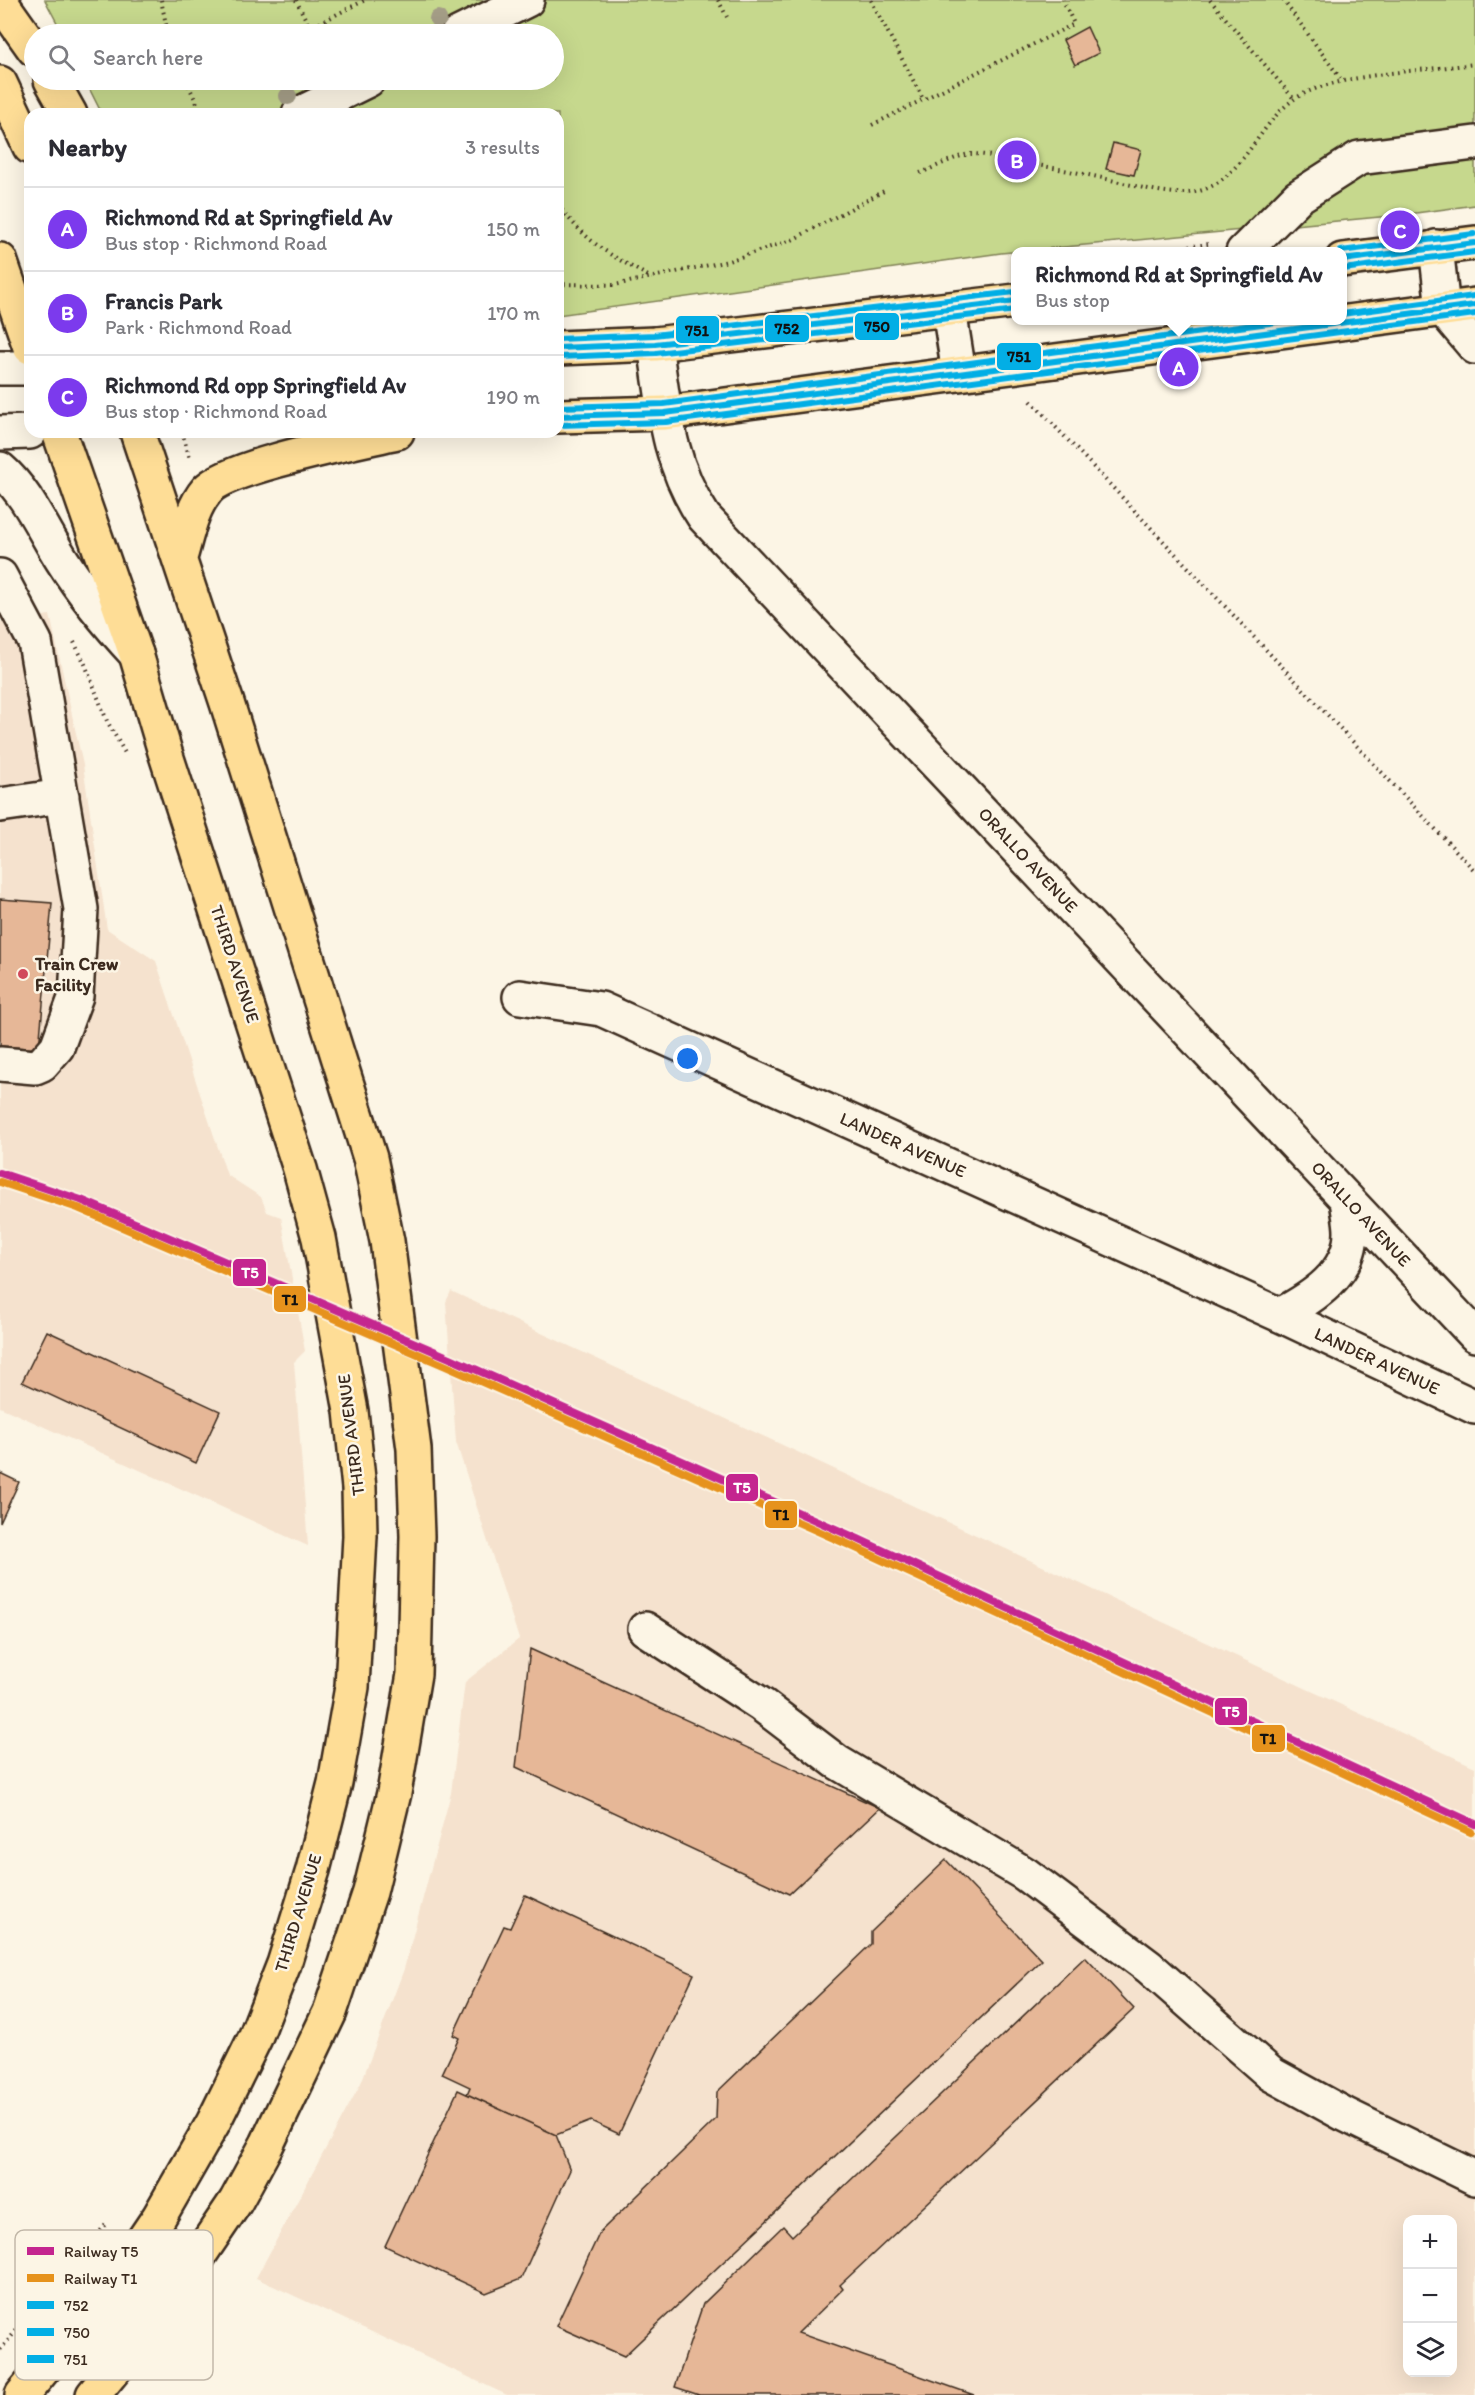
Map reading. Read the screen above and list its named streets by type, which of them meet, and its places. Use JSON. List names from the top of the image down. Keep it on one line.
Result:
{"streets":{"main road":["THIRD AVENUE"],"street":["ORALLO AVENUE","LANDER AVENUE"]},"crossings":[["ORALLO AVENUE","LANDER AVENUE"]],"places":["Train Crew Facility"],"lines":["transit line 751","transit line 752","transit line 750","rail line T5","rail line T1"],"legend":["Railway T5","Railway T1","752","750","751"],"page":{"search":"Search here","heading":["Nearby","3 results"],"pins":["B","C","A"],"list":[{"mark":"A","name":"Richmond Rd at Springfield Av","note":"Bus stop · Richmond Road","value":"150 m"},{"mark":"B","name":"Francis Park","note":"Park · Richmond Road","value":"170 m"},{"mark":"C","name":"Richmond Rd opp Springfield Av","note":"Bus stop · Richmond Road","value":"190 m"}],"popup":["Richmond Rd at Springfield Av","Bus stop"],"map_buttons":["+","−"]}}
